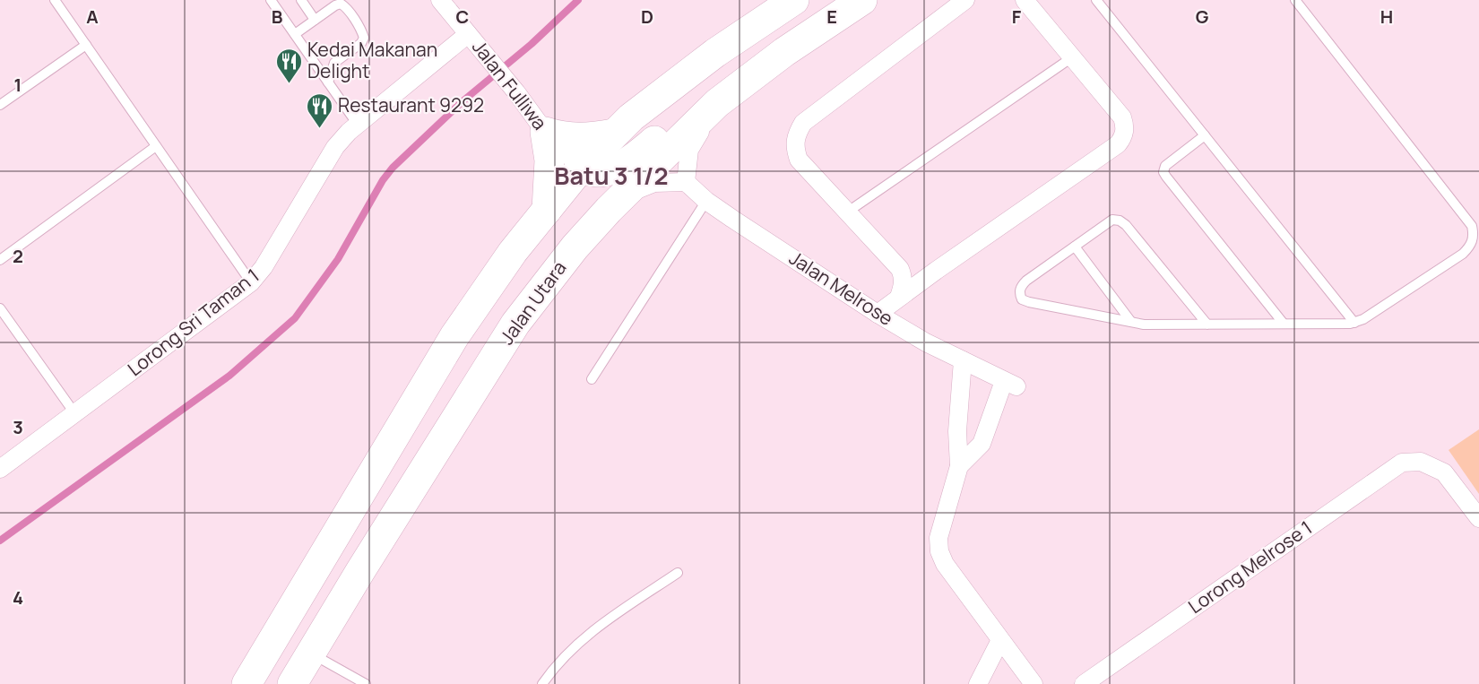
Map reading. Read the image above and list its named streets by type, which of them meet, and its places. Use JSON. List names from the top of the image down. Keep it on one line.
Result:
{"streets":{"highway":["Jalan Utara"],"street":["Jalan Fulliwa","Jalan Melrose","Lorong Sri Taman 1","Lorong Melrose 1"]},"crossings":[["Jalan Fulliwa","Lorong Sri Taman 1"]],"districts":["Batu 3 1/2"],"places":{"restaurant":["Kedai Makanan Delight","Restaurant 9292"]},"grid":{"columns":["A","B","C","D","E","F","G","H"],"rows":["1","2","3","4"]}}
